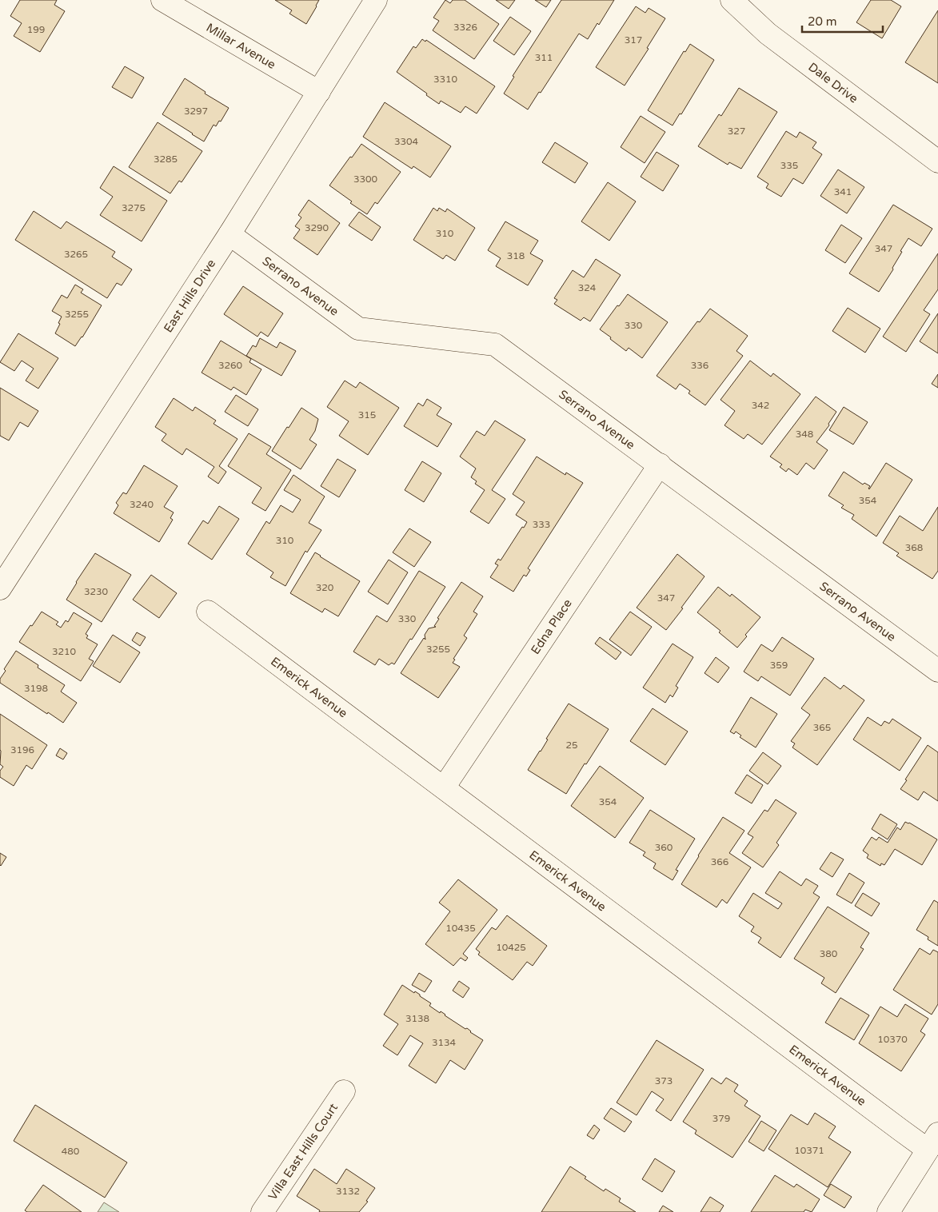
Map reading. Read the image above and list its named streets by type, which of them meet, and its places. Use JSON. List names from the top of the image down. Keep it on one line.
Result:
{"streets":{"street":["Millar Avenue","Dale Drive","Serrano Avenue","East Hills Drive","Edna Place","Emerick Avenue","Villa East Hills Court"]},"crossings":[["Millar Avenue","East Hills Drive"],["Serrano Avenue","East Hills Drive"],["Serrano Avenue","Edna Place"],["Edna Place","Emerick Avenue"]],"house_numbers":["3326","199","317","311","3310","3297","327","3304","3285","335","3300","341","3275","3290","310","347","3265","318","324","3255","330","3260","336","342","315","348","354","3240","333","310","368","320","3230","347","330","3255","3210","359","3198","365","25","3196","354","360","366","10435","10425","380","3138","10370","3134","373","379","10371","480","3132"],"scale_bar":"20 m"}
